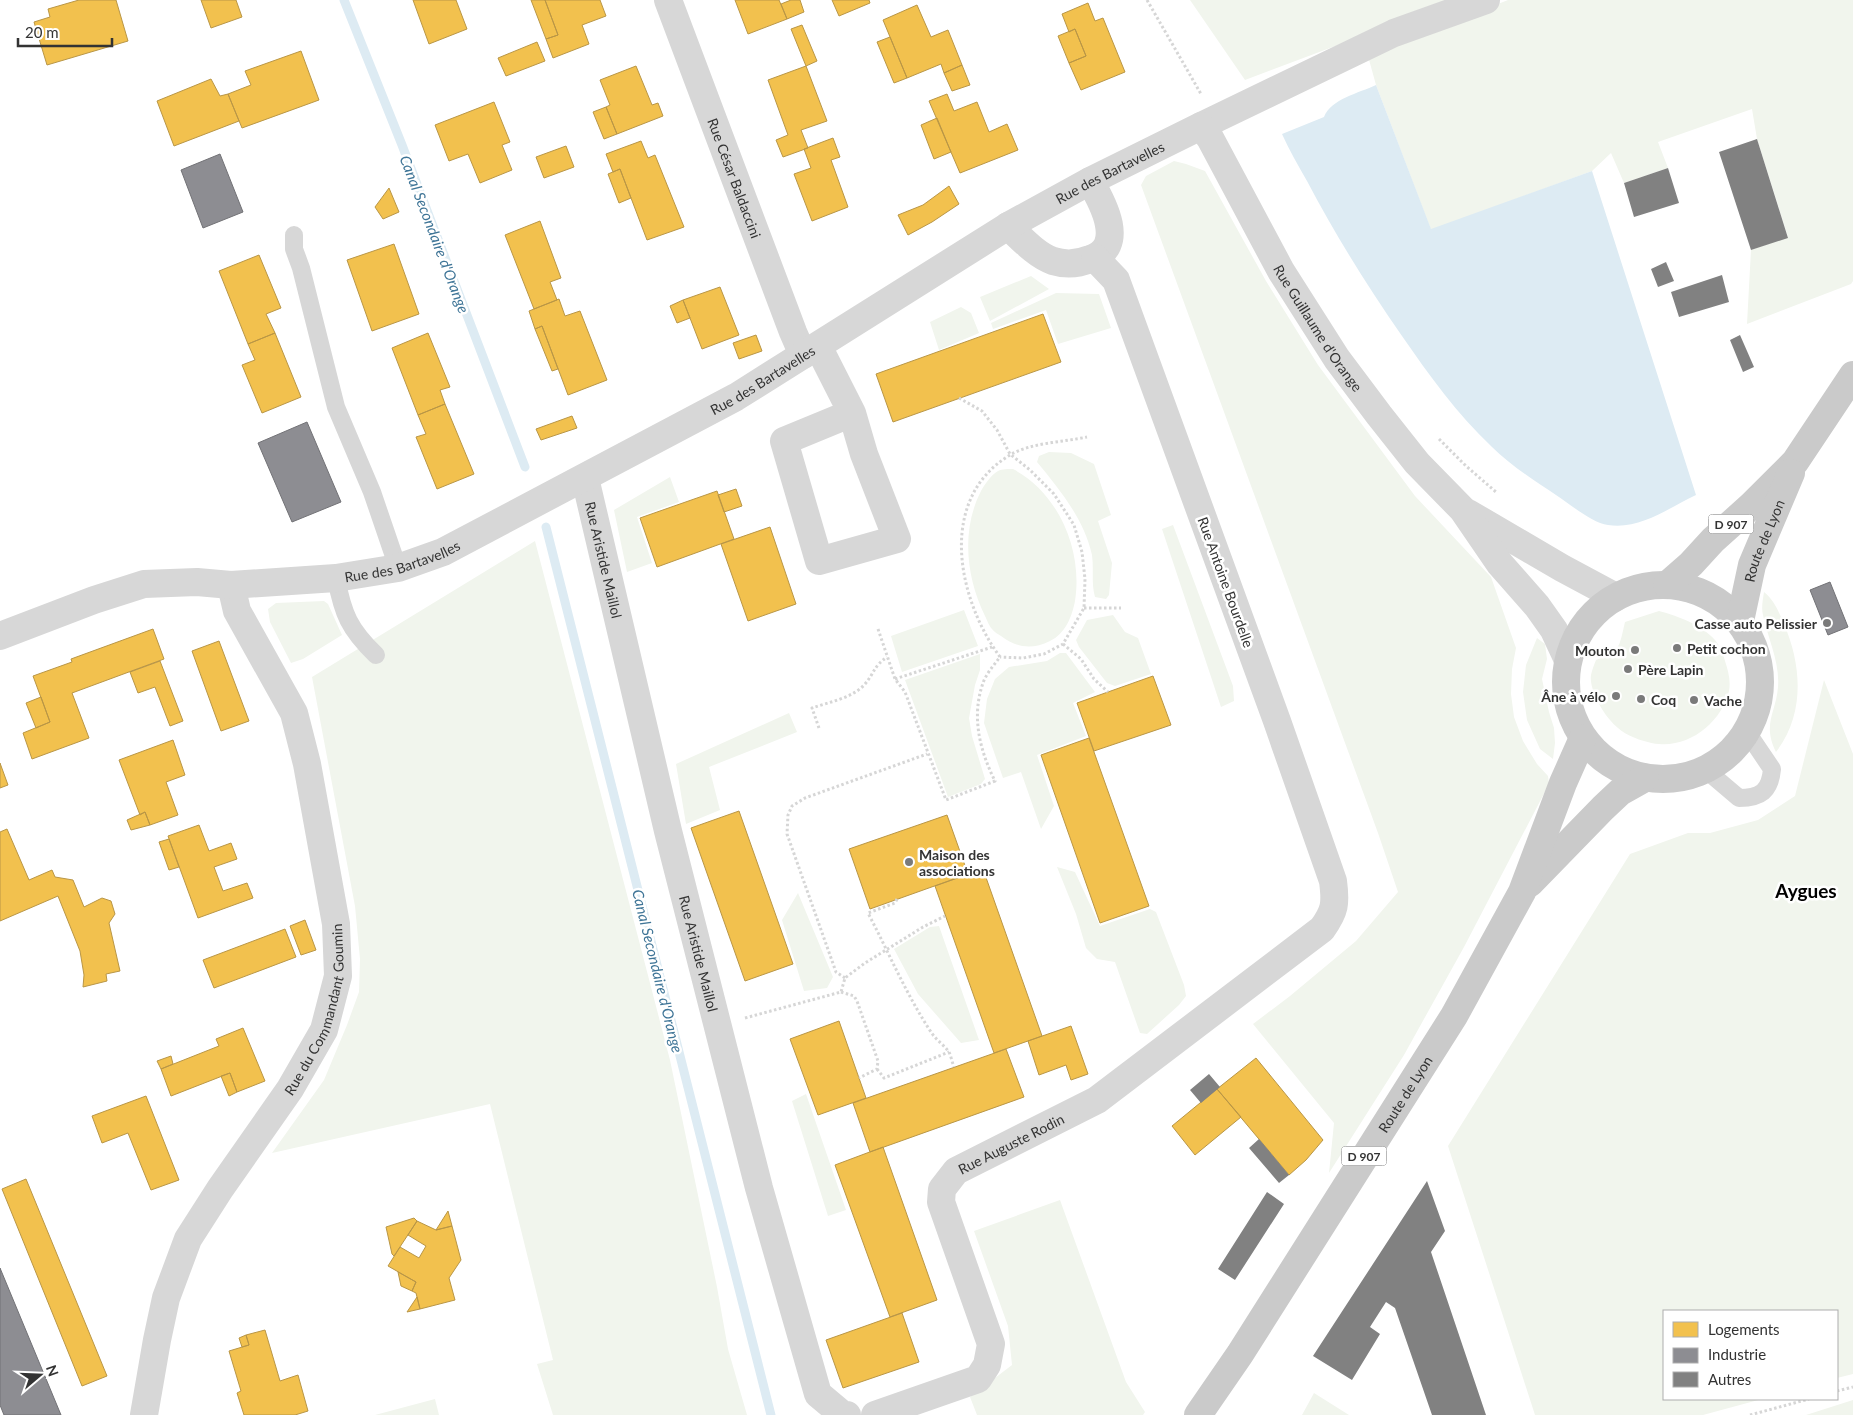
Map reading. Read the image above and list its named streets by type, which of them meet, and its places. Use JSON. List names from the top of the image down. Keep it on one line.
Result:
{"streets":{"main road":["D 907","Route de Lyon"],"street":["Rue des Bartavelles","Rue César Baldaccini","Rue Guillaume d'Orange","Rue Aristide Maillol","Rue Antoine Bourdelle","Rue du Commandant Goumin","Rue Auguste Rodin"]},"crossings":[["Rue des Bartavelles","Rue César Baldaccini"],["Rue des Bartavelles","Rue Guillaume d'Orange"],["Rue des Bartavelles","Rue Aristide Maillol"],["Rue des Bartavelles","Rue du Commandant Goumin"],["Rue Antoine Bourdelle","Rue Auguste Rodin"]],"districts":["Aygues"],"water":["Canal Secondaire d'Orange"],"places":["Casse auto Pelissier","Petit cochon","Mouton","Père Lapin","Âne à vélo","Coq","Vache","Maison des associations"],"legend":["Logements","Industrie","Autres"],"scale_bar":"20 m","north":"right"}
